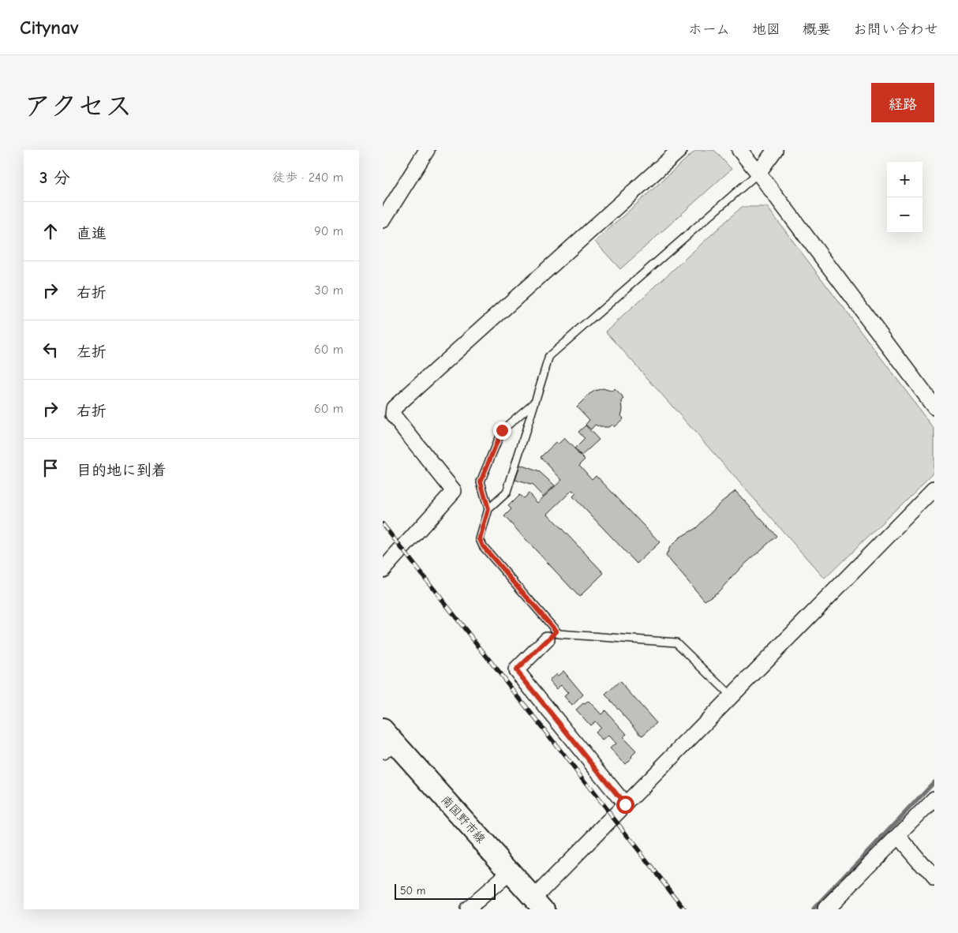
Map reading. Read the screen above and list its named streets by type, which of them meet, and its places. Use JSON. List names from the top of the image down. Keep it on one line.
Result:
{"streets":{"main road":["南国野市線"]},"scale_bar":"50 m","page":{"header":"Citynav","nav":["ホーム","地図","概要","お問い合わせ"],"title":"アクセス","buttons":"経路","heading":["3 分","徒歩 · 240 m"],"map_buttons":["+","−"],"list":[["直進","90 m"],["右折","30 m"],["左折","60 m"],["右折","60 m"],"目的地に到着"],"scale":"50 m"}}
